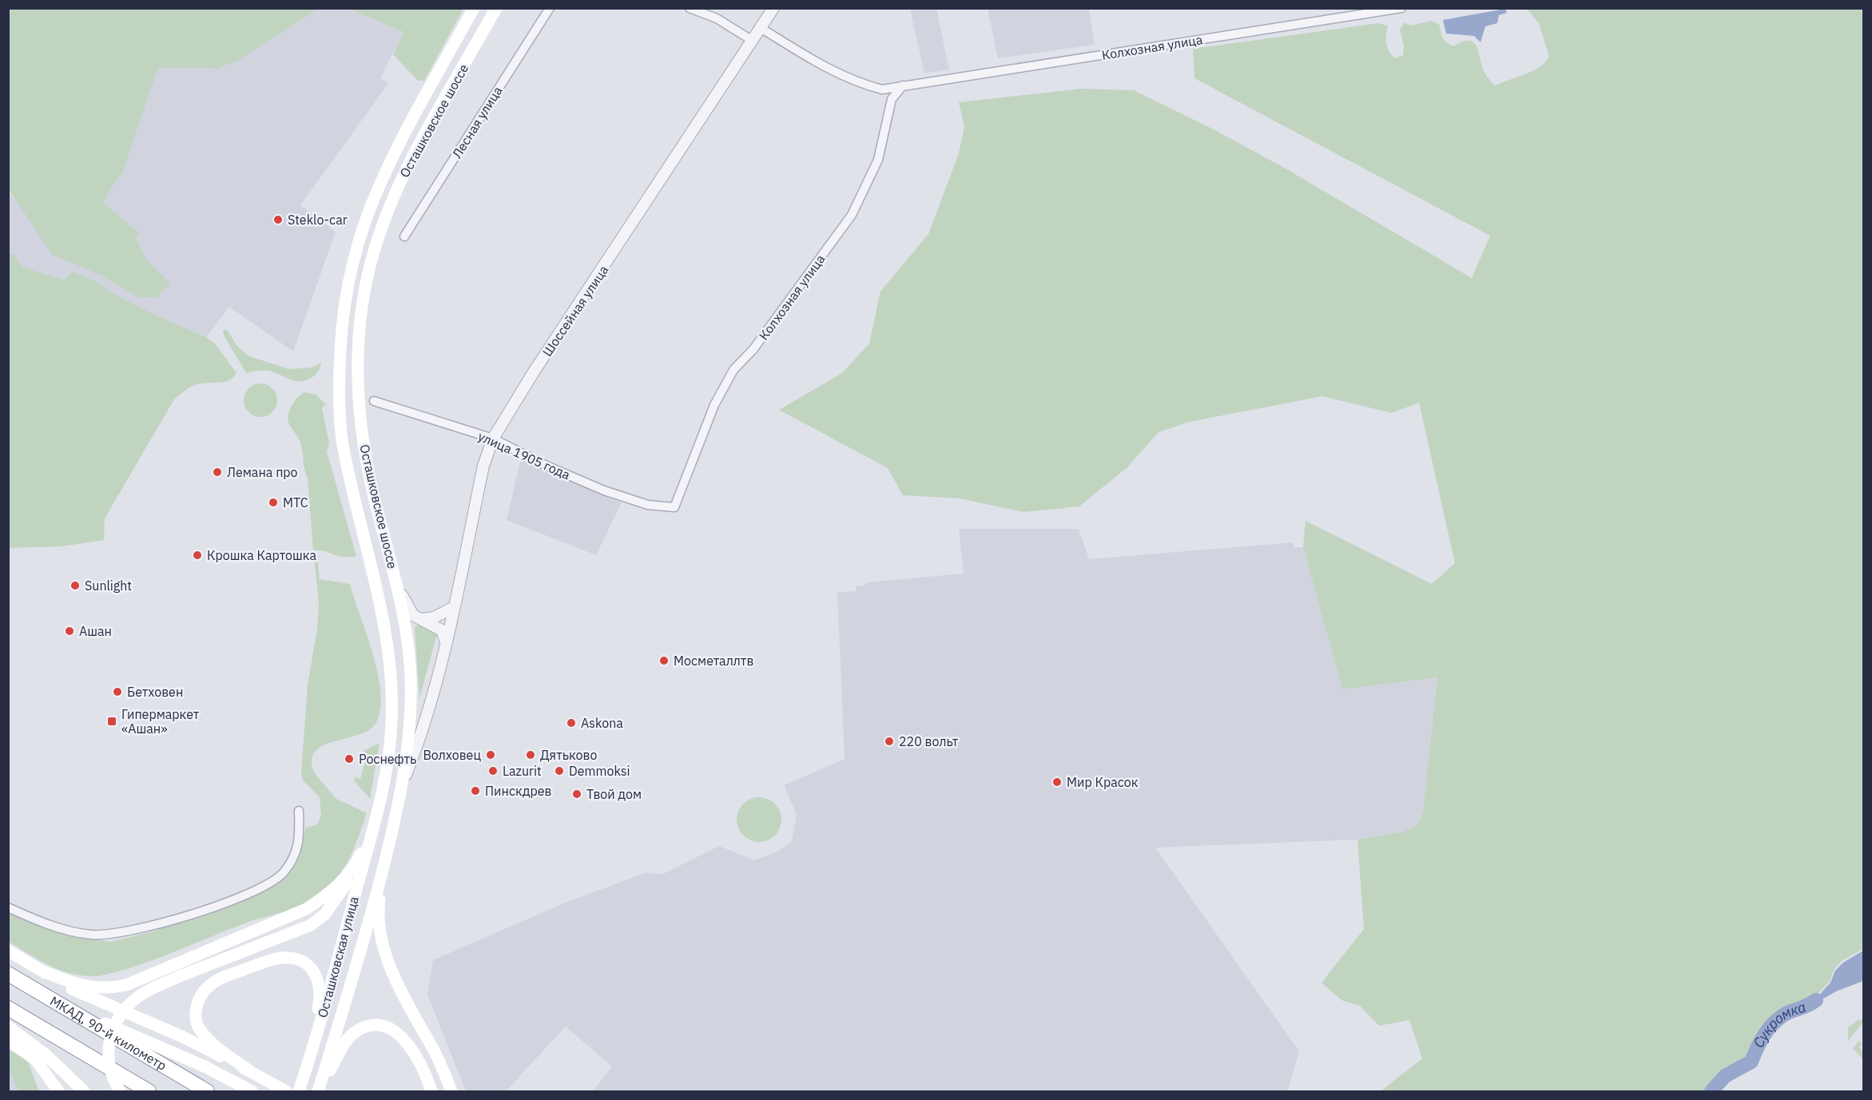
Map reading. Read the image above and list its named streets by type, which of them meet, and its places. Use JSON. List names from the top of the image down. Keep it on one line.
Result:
{"streets":{"highway":["МКАД, 90-й километр"],"main road":["Осташковское шоссе","Осташковская улица"],"street":["Колхозная улица","Лесная улица","Шоссейная улица","улица 1905 года"]},"crossings":[["Колхозная улица","Шоссейная улица"],["Колхозная улица","улица 1905 года"],["Осташковское шоссе","Шоссейная улица"],["Осташковское шоссе","Осташковская улица"],["Шоссейная улица","улица 1905 года"]],"water":["Сукромка"],"places":{"other":["Steklo-car","Лемана про","МТС","Крошка Картошка","Sunlight","Ашан","Мосметаллтв","Бетховен","Askona","220 вольт","Волховец","Дятьково","Роснефть","Lazurit","Demmoksi","Мир Красок","Пинскдрев","Твой дом"],"transit":["Гипермаркет «Ашан»"]}}
